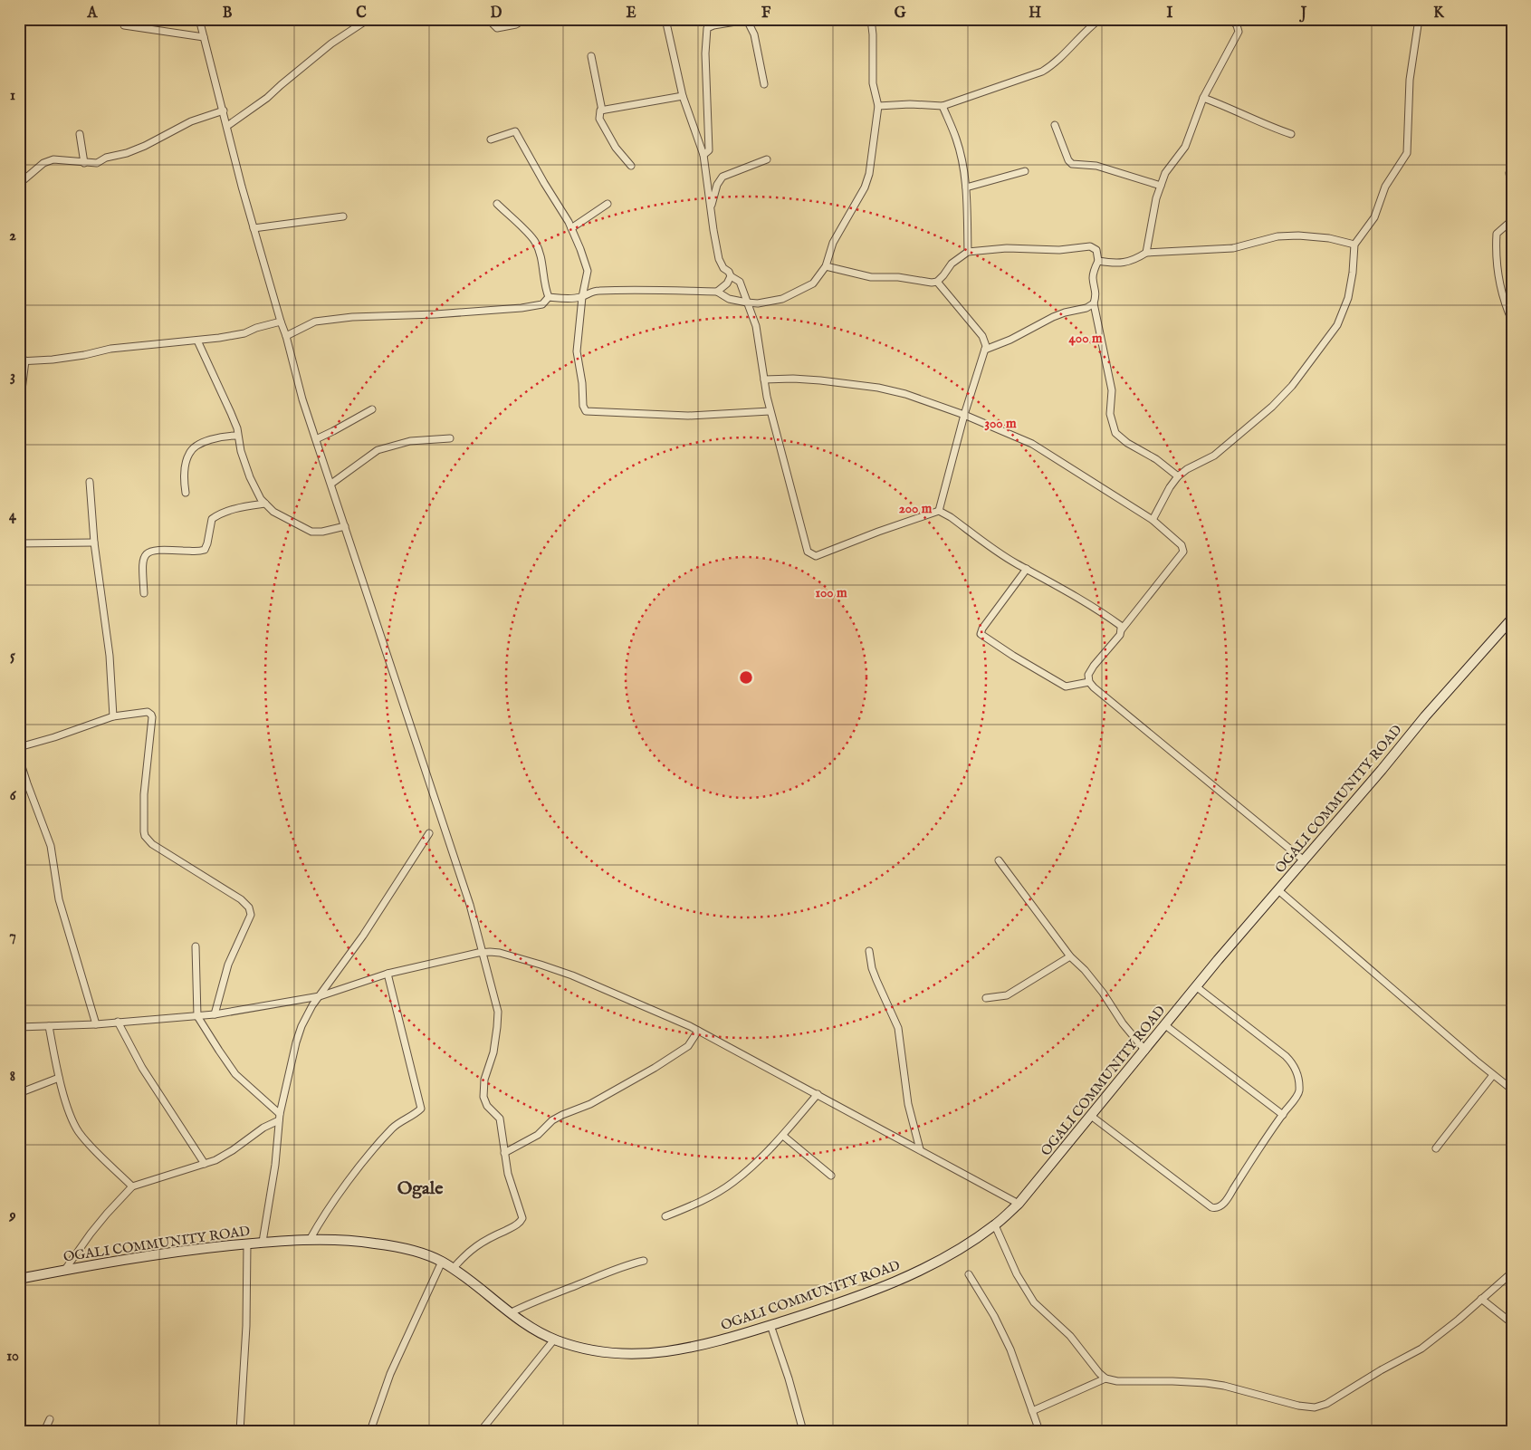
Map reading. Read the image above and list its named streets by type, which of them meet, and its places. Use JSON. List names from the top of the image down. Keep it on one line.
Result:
{"streets":{"street":["OGALI COMMUNITY ROAD"]},"districts":["Ogale"],"grid":{"columns":["A","B","C","D","E","F","G","H","I","J","K"],"rows":["1","2","3","4","5","6","7","8","9","10"]},"rings":["400 m","300 m","200 m","100 m"]}
